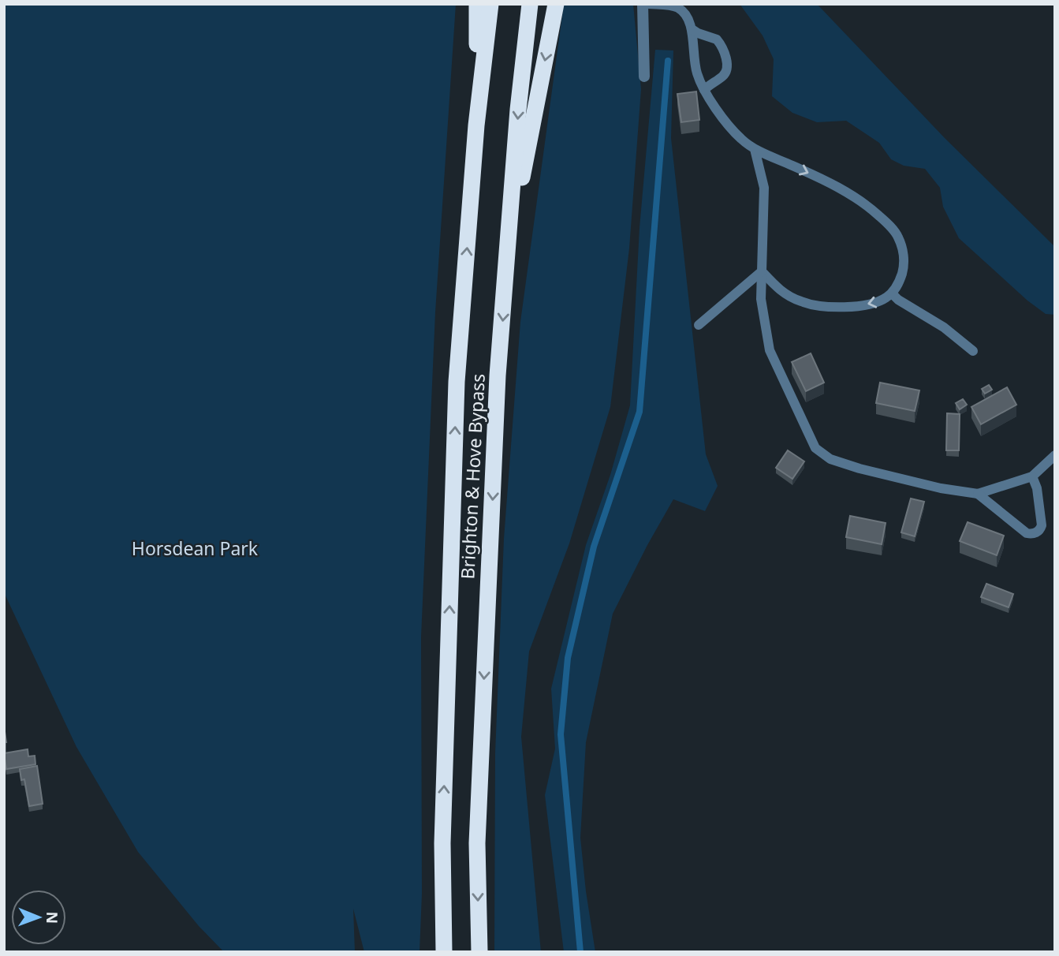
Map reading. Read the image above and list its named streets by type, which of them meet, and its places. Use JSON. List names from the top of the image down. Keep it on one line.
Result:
{"streets":{"highway":["Brighton & Hove Bypass"]},"parks":["Horsdean Park"],"north":"right"}
